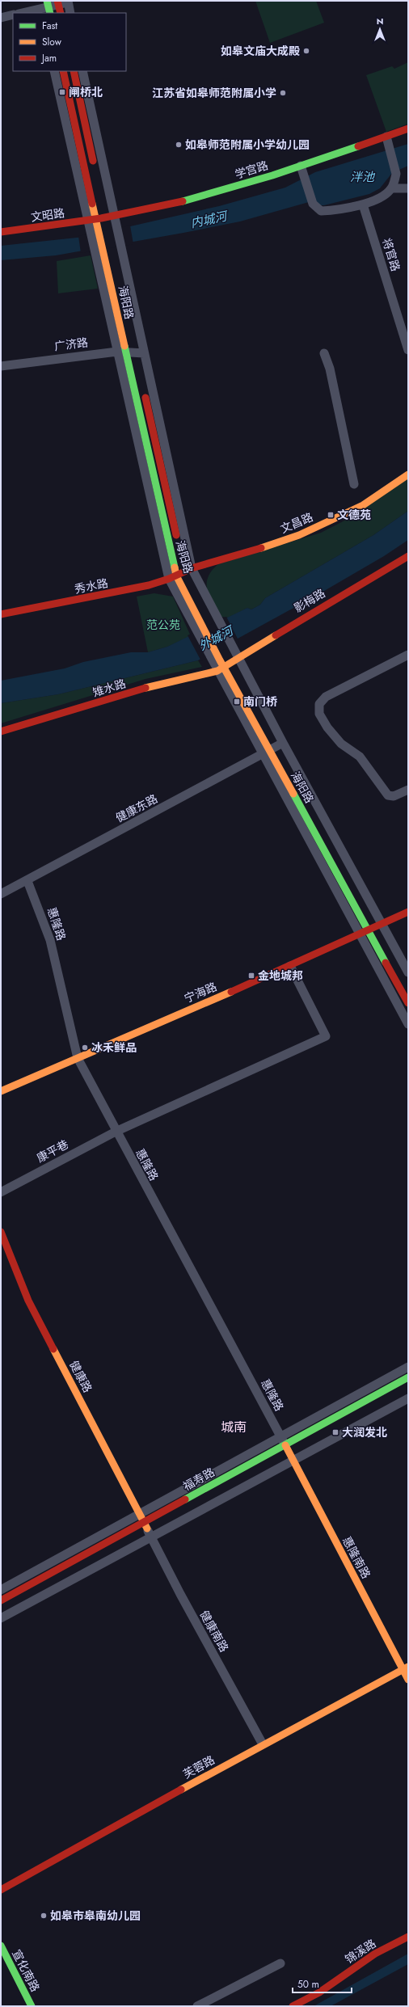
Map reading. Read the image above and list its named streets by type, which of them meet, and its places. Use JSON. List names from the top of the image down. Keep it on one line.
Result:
{"streets":{"street":["学宫路","文昭路","将官路","海阳路","广济路","文昌路","秀水路","影梅路","雉水路","健康东路","惠隆路","宁海路","康平巷","健康路","福寿路","惠隆南路","健康南路","芙蓉路","锦溪路","宣化南路"]},"crossings":[["学宫路","文昭路"],["海阳路","文昌路"],["海阳路","秀水路"],["文昌路","秀水路"],["影梅路","雉水路"],["健康东路","惠隆路"],["惠隆路","宁海路"],["惠隆路","康平巷"],["惠隆路","福寿路"],["惠隆路","惠隆南路"],["宁海路","康平巷"],["健康路","福寿路"],["健康路","健康南路"],["福寿路","惠隆南路"],["福寿路","健康南路"],["惠隆南路","芙蓉路"],["健康南路","芙蓉路"]],"districts":["城南"],"water":["泮池","内城河","外城河"],"parks":["范公苑"],"places":{"other":["如皋文庙大成殿","江苏省如皋师范附属小学","如皋师范附属小学幼儿园","冰禾鲜品","如皋市皋南幼儿园"],"transit":["闸桥北","文德苑","南门桥","金地城邦","大润发北"]},"legend":["Fast","Slow","Jam"],"scale_bar":"50 m","north":"top"}
